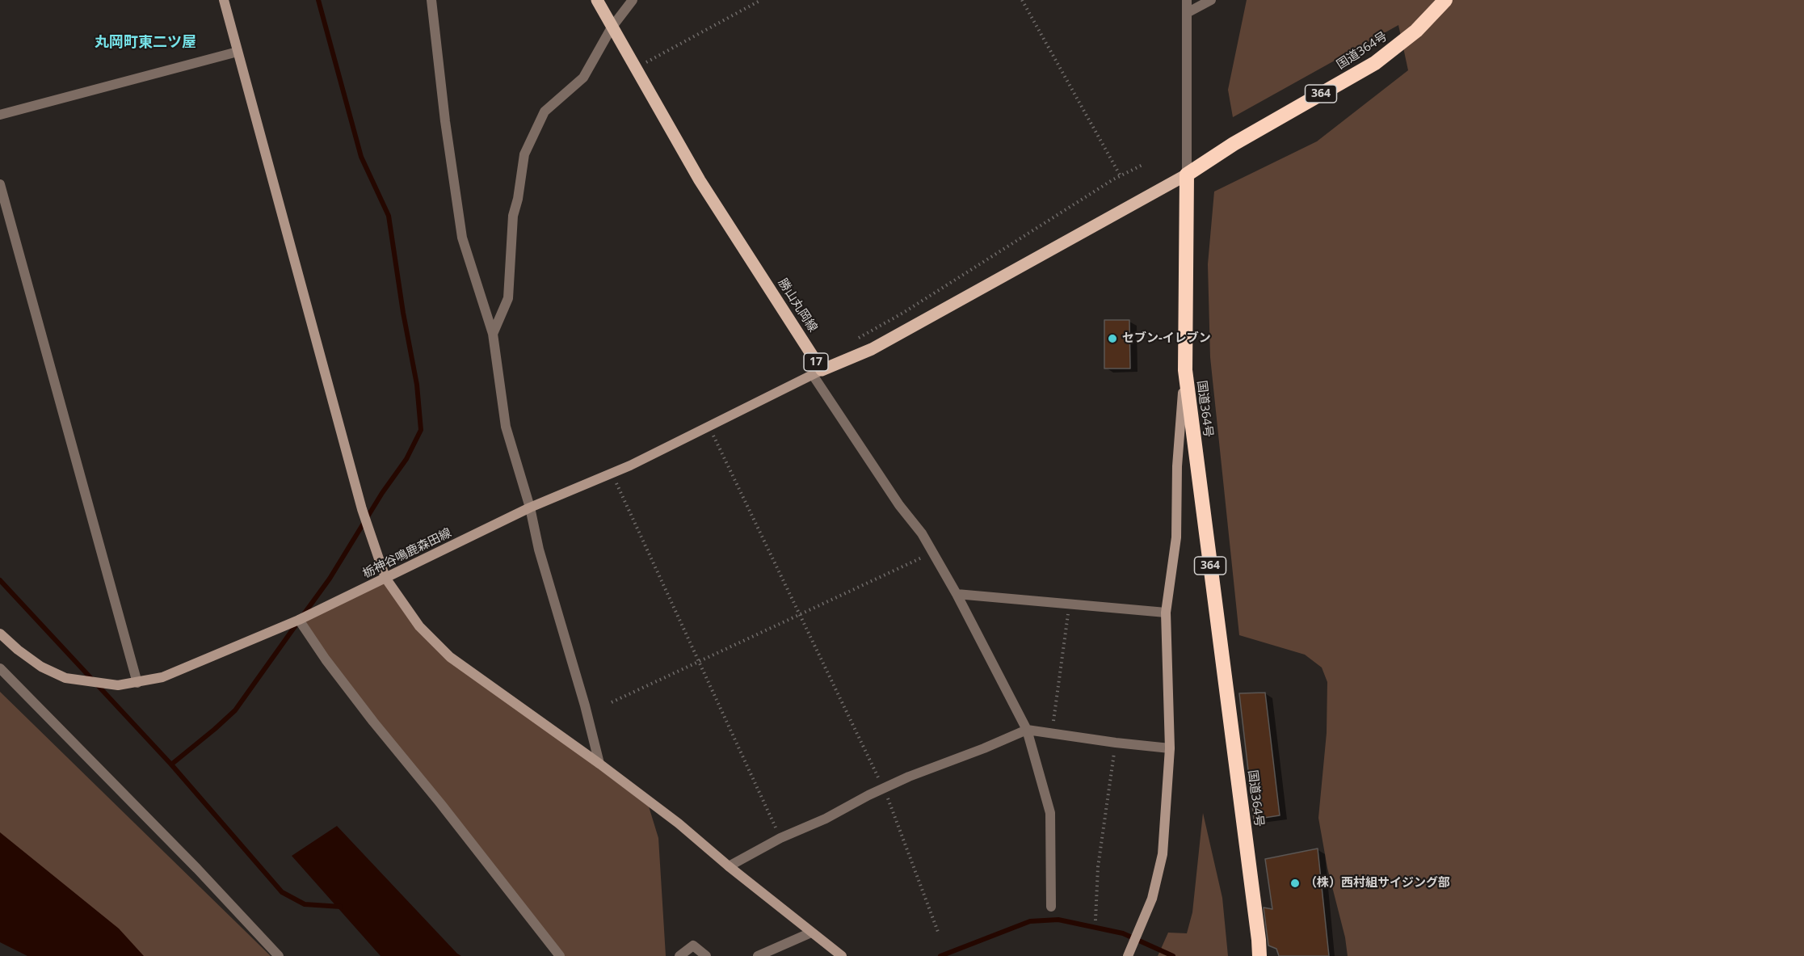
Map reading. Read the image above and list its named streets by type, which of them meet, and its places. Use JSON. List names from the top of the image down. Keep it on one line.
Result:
{"streets":{"highway":["国道364号","364"],"main road":["勝山丸岡線","17"],"street":["栃神谷鳴鹿森田線"]},"crossings":[["国道364号","17"],["勝山丸岡線","17"],["勝山丸岡線","栃神谷鳴鹿森田線"],["17","栃神谷鳴鹿森田線"]],"districts":["丸岡町東二ツ屋"],"places":["セブン-イレブン","（株）西村組サイジング部"]}
